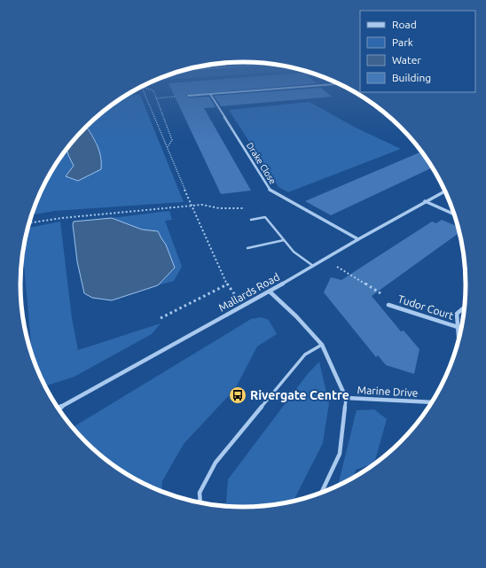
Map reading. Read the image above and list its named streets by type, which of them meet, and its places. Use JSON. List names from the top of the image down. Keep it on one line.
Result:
{"streets":{"street":["Drake Close","Mallards Road","Tudor Court","Marine Drive"]},"crossings":[["Drake Close","Mallards Road"],["Mallards Road","Marine Drive"]],"places":{"bus stop":["Rivergate Centre"]},"legend":["Road","Park","Water","Building"]}
